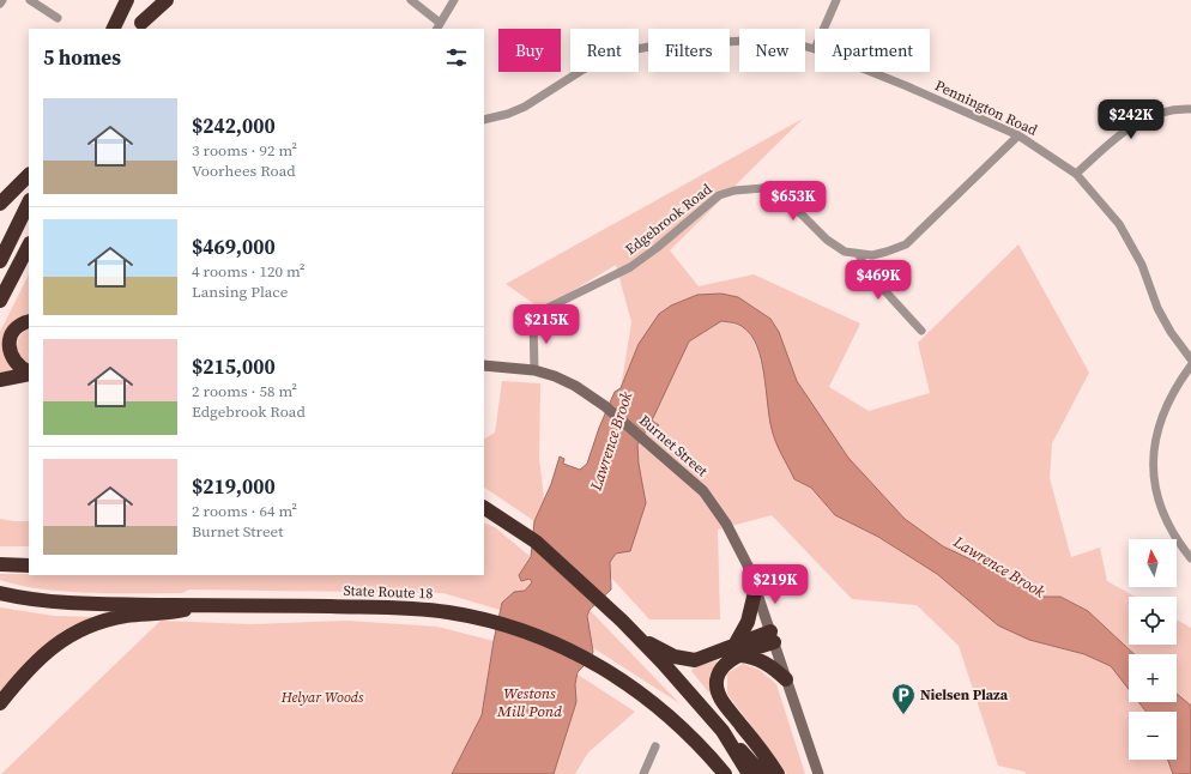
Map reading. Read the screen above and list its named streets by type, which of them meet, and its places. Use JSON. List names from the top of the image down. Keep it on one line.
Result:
{"streets":{"highway":["State Route 18"],"street":["Pennington Road","Edgebrook Road","Burnet Street"]},"crossings":[["Pennington Road","Edgebrook Road"],["Edgebrook Road","Burnet Street"]],"water":["Lawrence Brook","Westons Mill Pond"],"parks":["Helyar Woods"],"places":{"parking":["Nielsen Plaza"]},"north":"top","page":{"chip":["Buy","Rent","Filters","New","Apartment"],"heading":"5 homes","list":[{"name":"$242,000","note":"3 rooms · 92 m² · Voorhees Road"},{"name":"$469,000","note":"4 rooms · 120 m² · Lansing Place"},{"name":"$215,000","note":"2 rooms · 58 m² · Edgebrook Road"},{"name":"$219,000","note":"2 rooms · 64 m² · Burnet Street"}],"price":["$242K","$653K","$469K","$215K","$219K"],"map_buttons":["+","−"]}}
